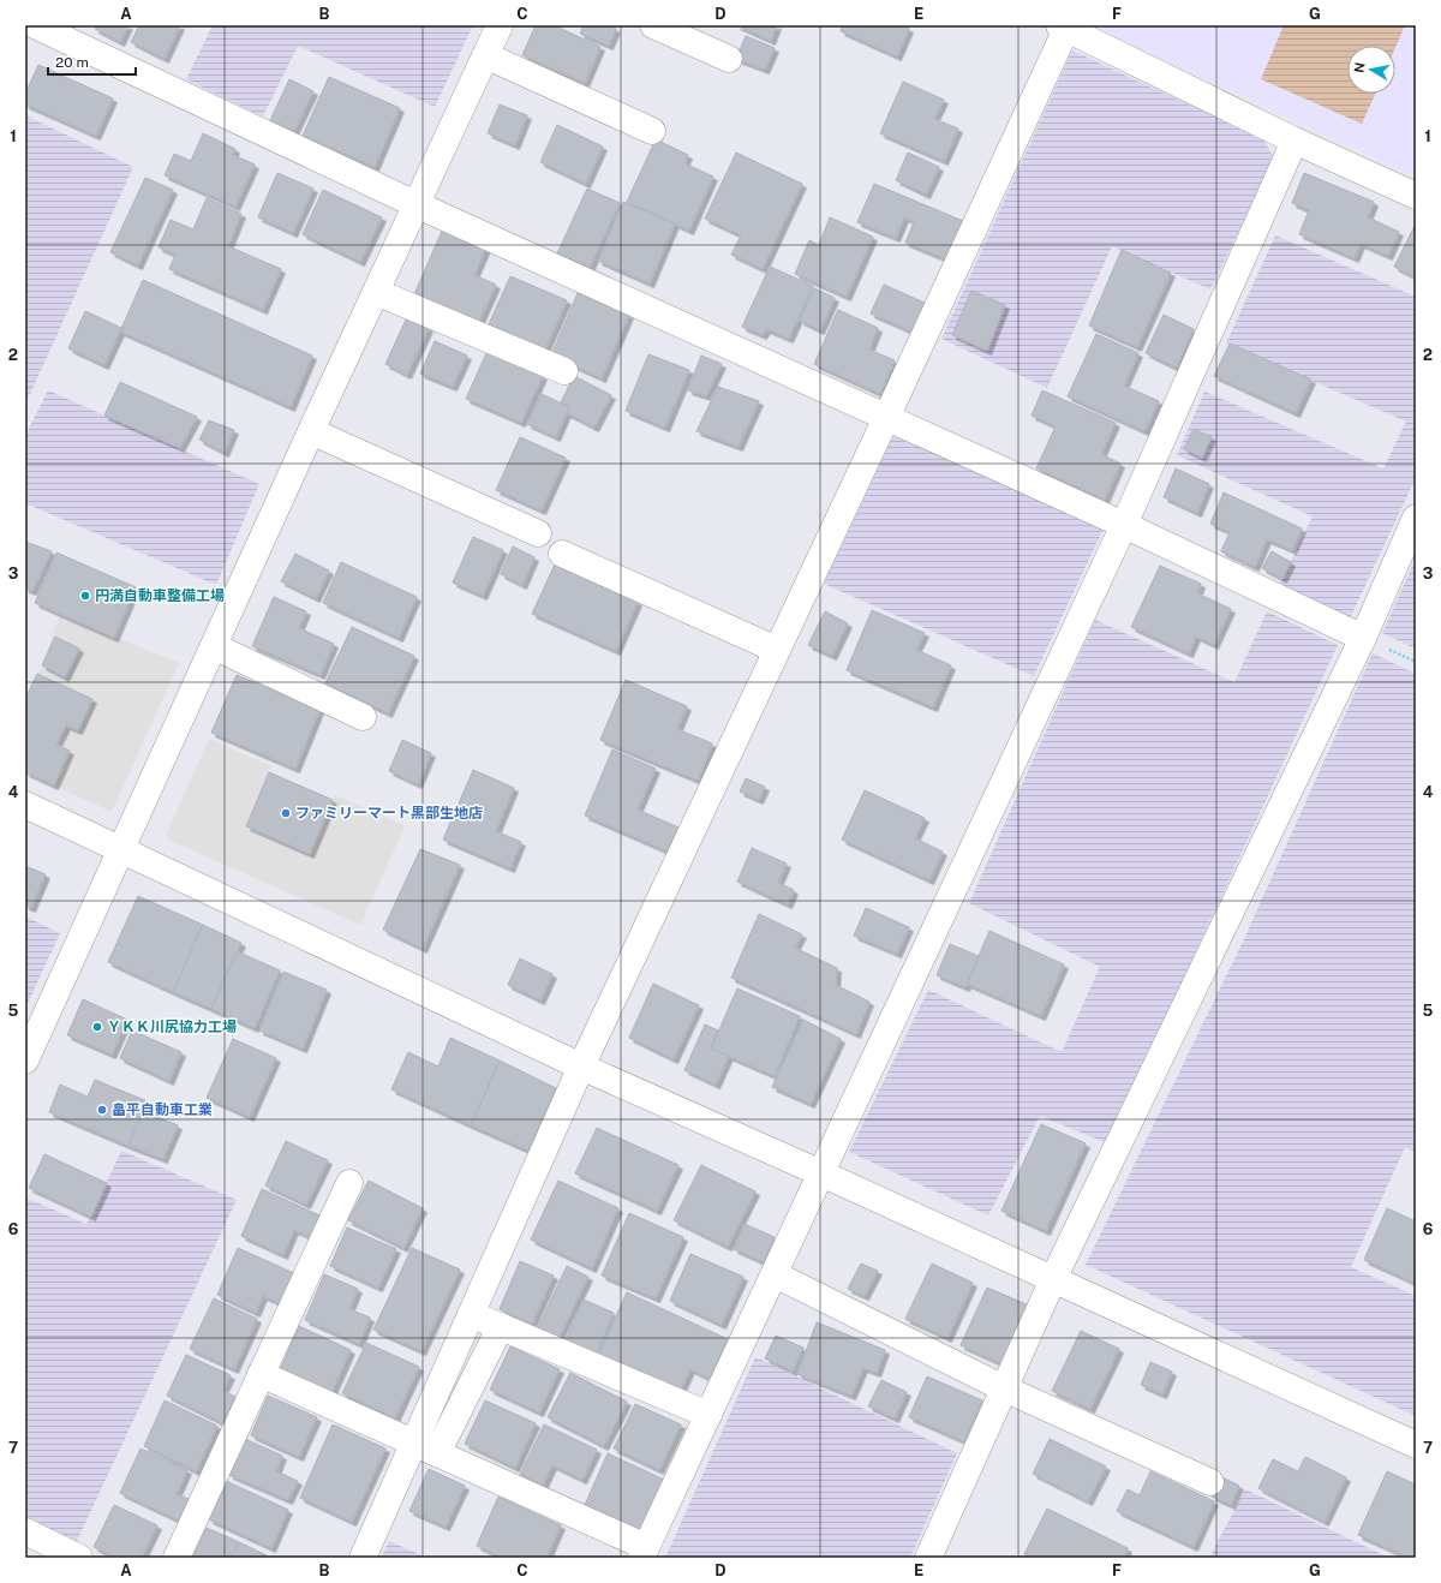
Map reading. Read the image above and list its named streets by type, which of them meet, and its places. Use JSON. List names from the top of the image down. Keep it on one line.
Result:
{"places":["円満自動車整備工場","ファミリーマート黒部生地店","ＹＫＫ川尻協力工場","畠平自動車工業"],"scale_bar":"20 m","north":"left","grid":{"columns":["A","B","C","D","E","F","G"],"rows":["1","2","3","4","5","6","7"]}}
